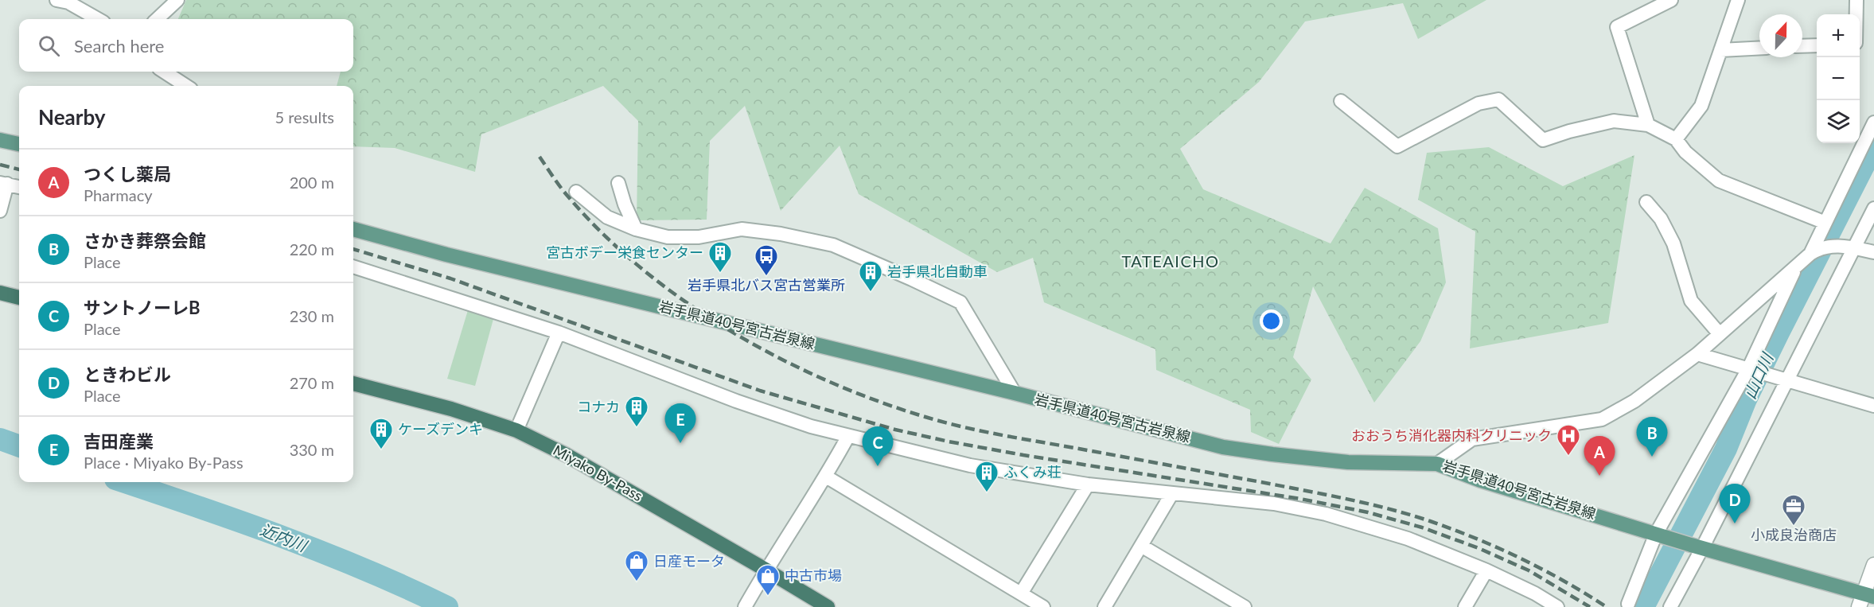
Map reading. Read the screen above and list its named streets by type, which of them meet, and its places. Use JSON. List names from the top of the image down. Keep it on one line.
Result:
{"streets":{"highway":["Miyako By-Pass"],"main road":["岩手県道40号宮古岩泉線"]},"districts":["TATEAICHO"],"water":["山口川","近内川"],"places":{"building":["宮古ボデー栄食センター","岩手県北自動車","コナカ","ケーズデンキ","ふくみ荘"],"bus stop":["岩手県北バス宮古営業所"],"hospital":["おおうち消化器内科クリニック"],"office":["小成良治商店"],"shop":["日産モータ","中古市場"]},"north":"top","page":{"map_buttons":["+","−"],"search":"Search here","heading":["Nearby","5 results"],"list":[{"mark":"A","name":"つくし薬局","note":"Pharmacy","value":"200 m"},{"mark":"B","name":"さかき葬祭会館","note":"Place","value":"220 m"},{"mark":"C","name":"サントノーレB","note":"Place","value":"230 m"},{"mark":"D","name":"ときわビル","note":"Place","value":"270 m"},{"mark":"E","name":"吉田産業","note":"Place · Miyako By-Pass","value":"330 m"}],"pins":["E","B","C","A","D"]}}
